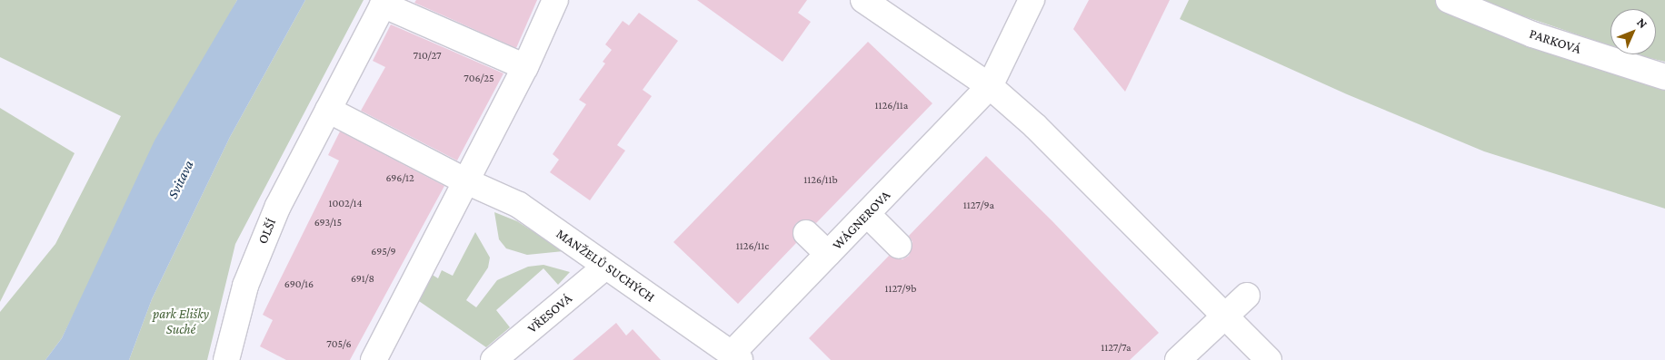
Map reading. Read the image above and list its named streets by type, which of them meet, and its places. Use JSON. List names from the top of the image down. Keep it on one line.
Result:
{"streets":{"street":["PARKOVÁ","WÁGNEROVA","OLŠÍ","MANŽELŮ SUCHÝCH","VŘESOVÁ"]},"crossings":[["WÁGNEROVA","MANŽELŮ SUCHÝCH"],["MANŽELŮ SUCHÝCH","VŘESOVÁ"]],"water":["Svitava"],"parks":["park Elišky Suché"],"house_numbers":["710/27","706/25","1126/11a","696/12","1126/11b","1002/14","1127/9a","693/15","1126/11c","695/9","691/8","690/16","1127/9b","705/6","1127/7a"],"north":"top right"}
